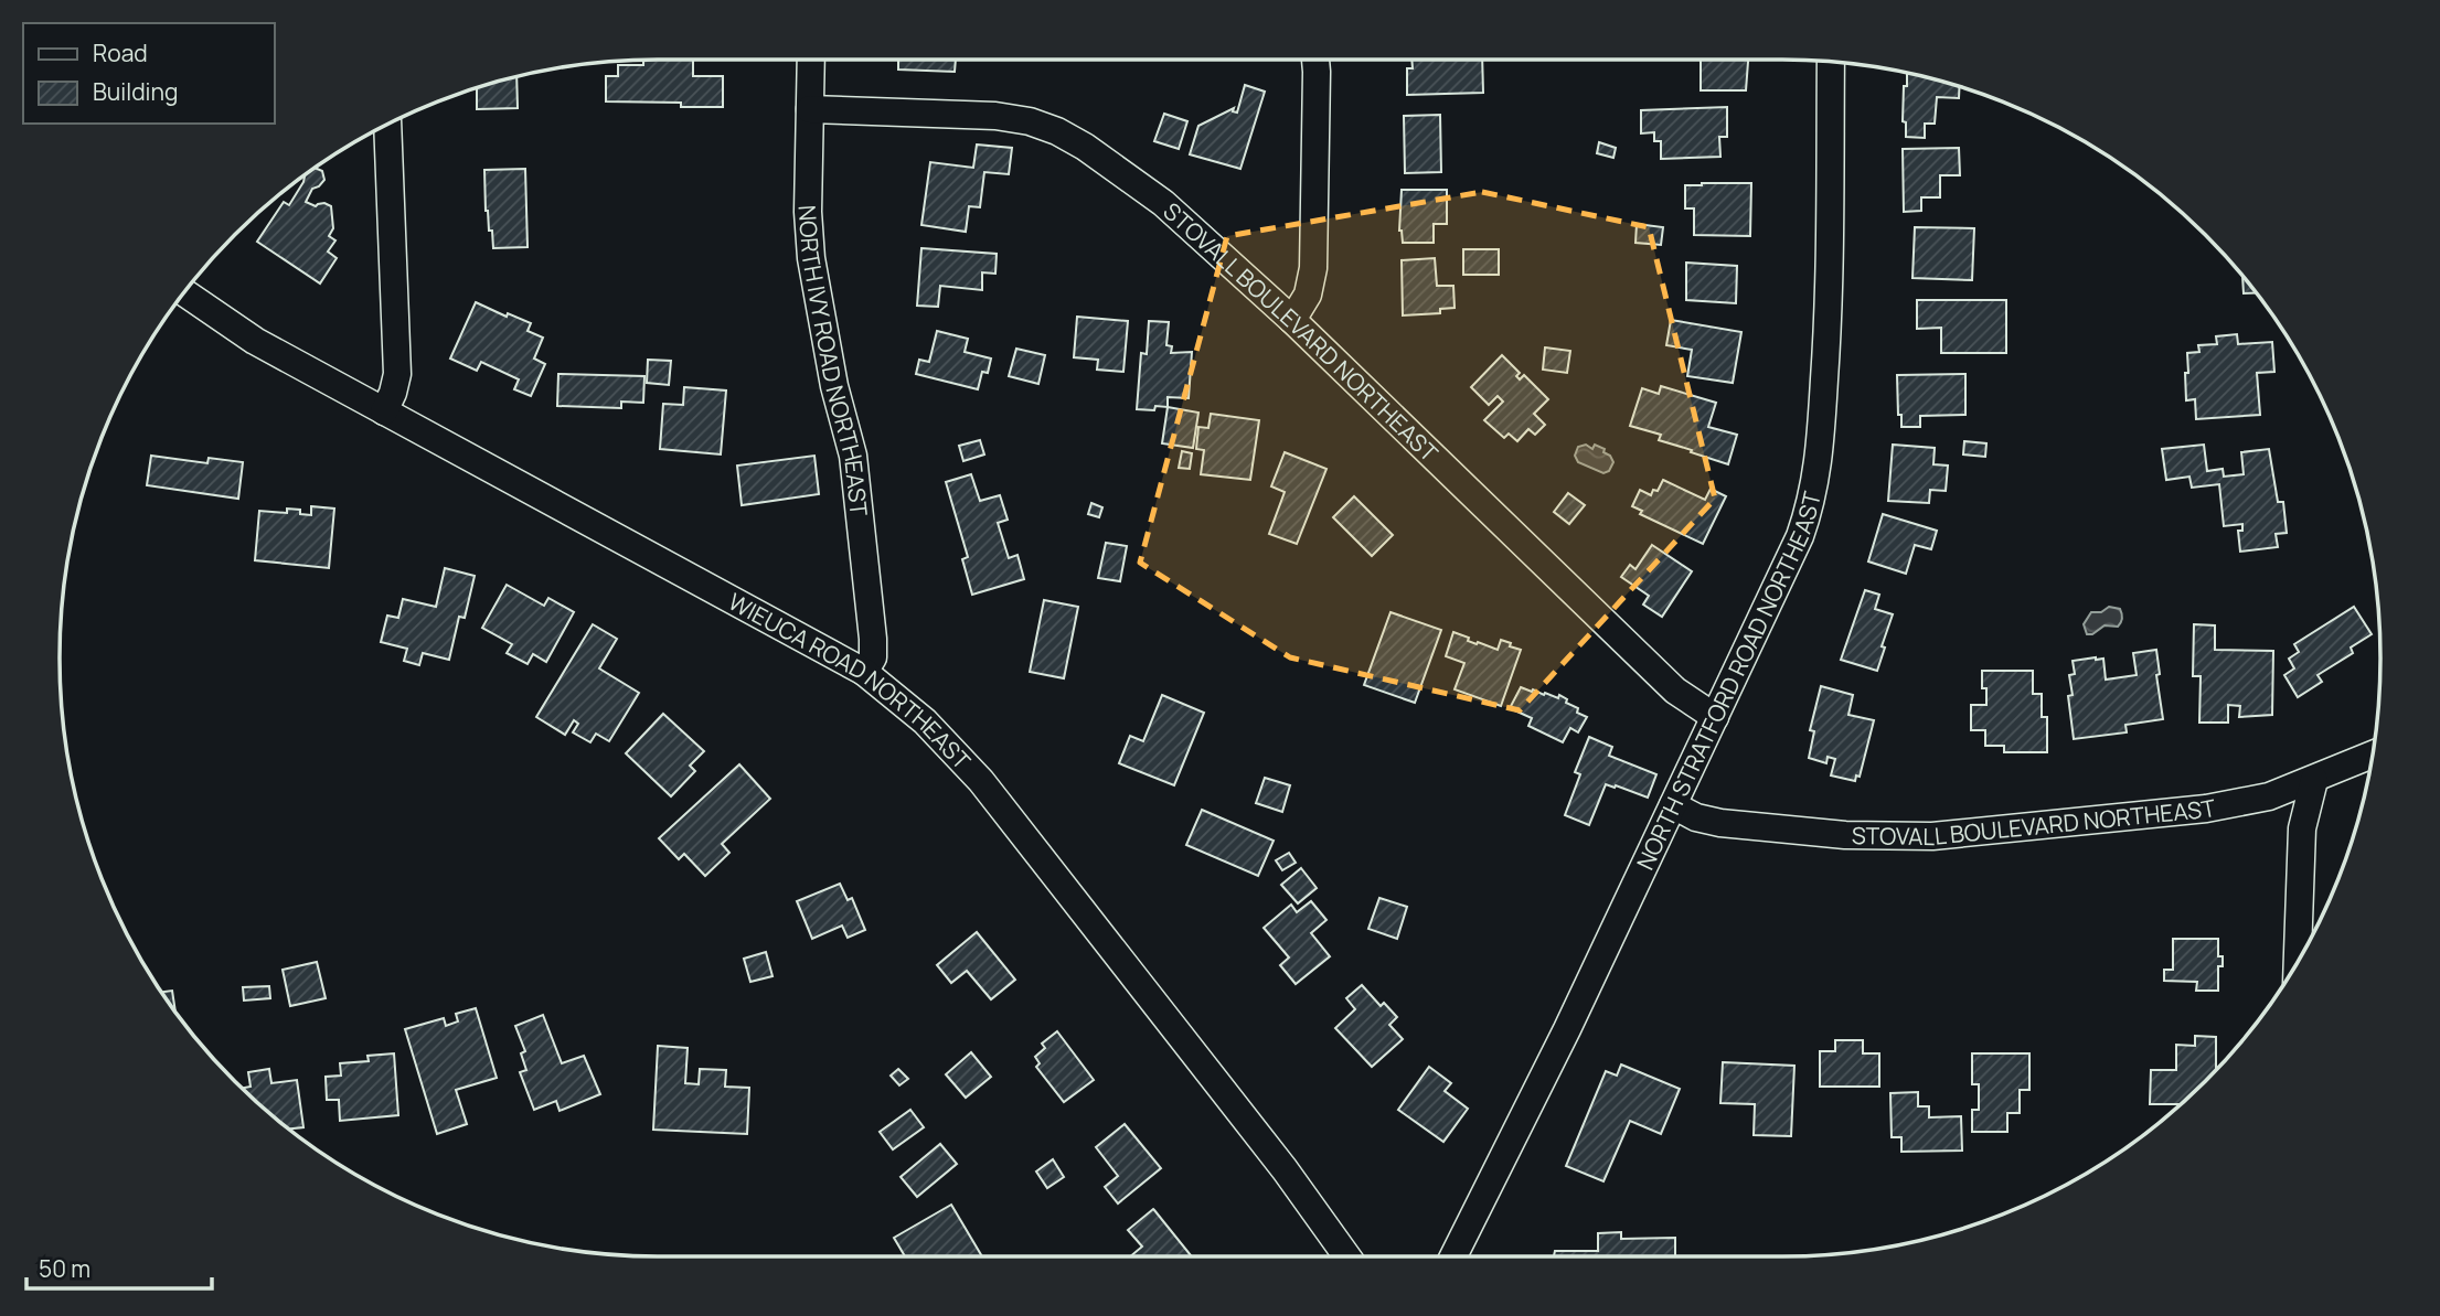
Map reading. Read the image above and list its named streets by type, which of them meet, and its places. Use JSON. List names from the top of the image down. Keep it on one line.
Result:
{"streets":{"street":["STOVALL BOULEVARD NORTHEAST","NORTH IVY ROAD NORTHEAST","NORTH STRATFORD ROAD NORTHEAST","WIEUCA ROAD NORTHEAST"]},"crossings":[["STOVALL BOULEVARD NORTHEAST","NORTH IVY ROAD NORTHEAST"],["STOVALL BOULEVARD NORTHEAST","NORTH STRATFORD ROAD NORTHEAST"],["NORTH IVY ROAD NORTHEAST","WIEUCA ROAD NORTHEAST"]],"legend":["Road","Building"],"scale_bar":"50 m"}
